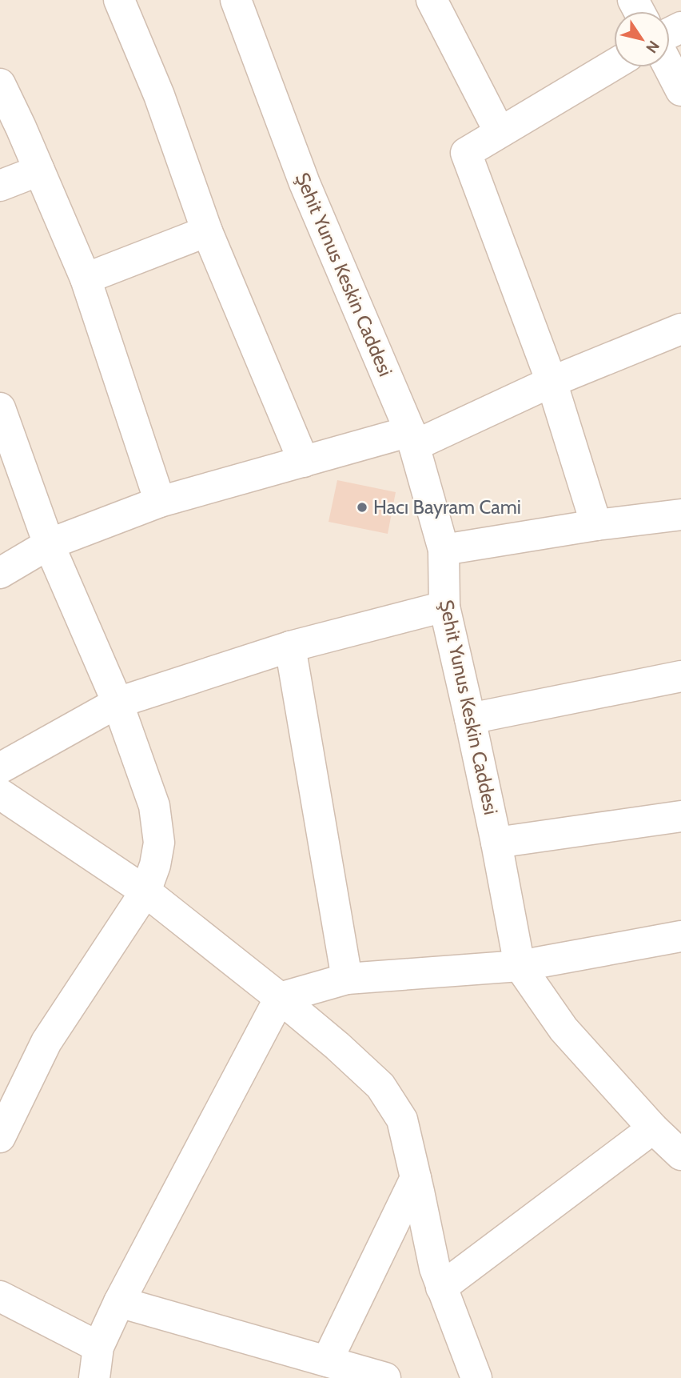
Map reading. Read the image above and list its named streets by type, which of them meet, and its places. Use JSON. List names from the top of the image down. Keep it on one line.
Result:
{"streets":{"street":["Şehit Yunus Keskin Caddesi"]},"places":["Hacı Bayram Cami"],"north":"bottom right"}
